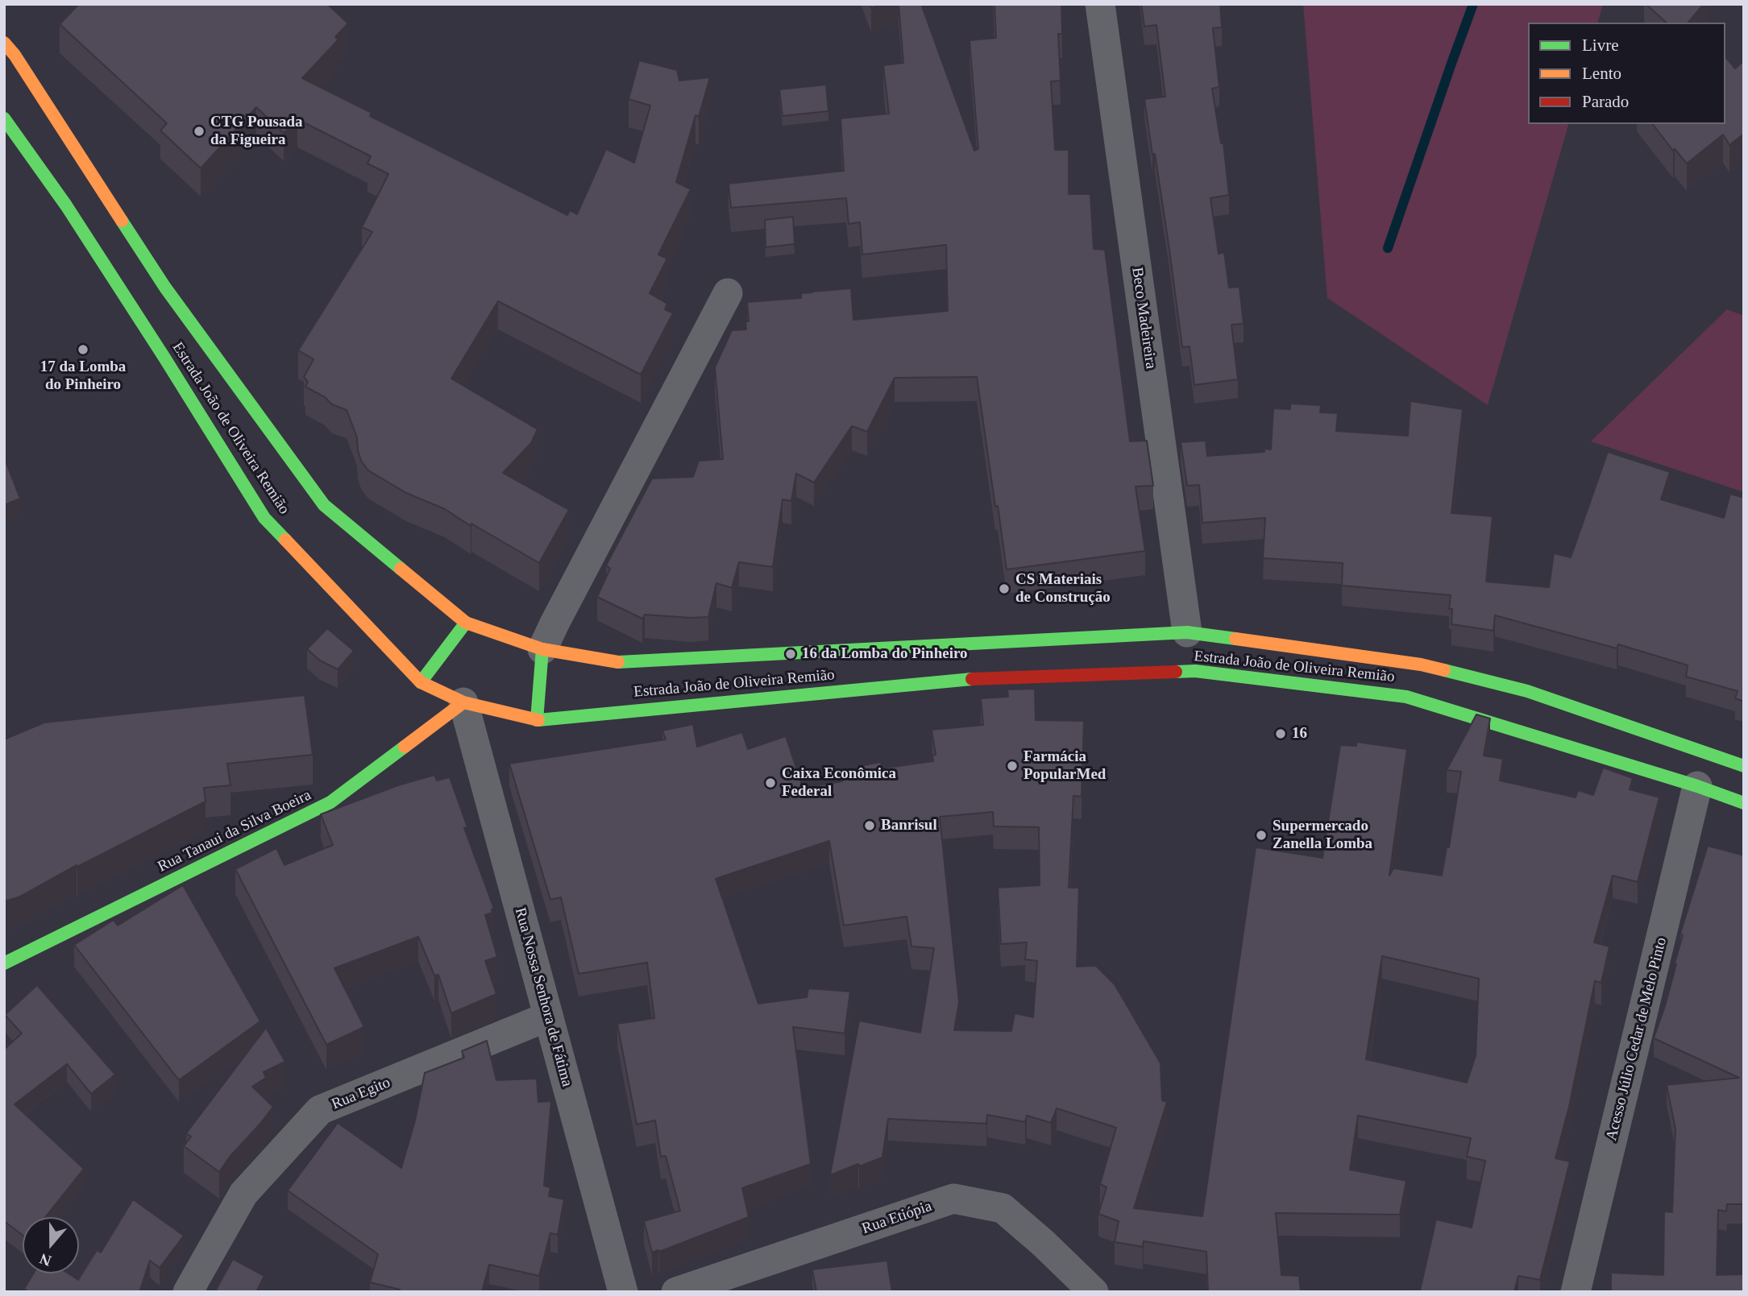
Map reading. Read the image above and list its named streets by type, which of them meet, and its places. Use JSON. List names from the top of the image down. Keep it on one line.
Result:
{"streets":{"main road":["Estrada João de Oliveira Remião","Rua Tanaui da Silva Boeira"],"street":["Beco Madeireira","Rua Nossa Senhora de Fátima","Acesso Júlio Cedar de Melo Pinto","Rua Egito","Rua Etiópia"]},"crossings":[["Beco Madeireira","Estrada João de Oliveira Remião"],["Estrada João de Oliveira Remião","Rua Tanaui da Silva Boeira"],["Estrada João de Oliveira Remião","Rua Nossa Senhora de Fátima"],["Estrada João de Oliveira Remião","Acesso Júlio Cedar de Melo Pinto"],["Rua Tanaui da Silva Boeira","Rua Nossa Senhora de Fátima"],["Rua Nossa Senhora de Fátima","Rua Egito"]],"places":["CTG Pousada da Figueira","17 da Lomba do Pinheiro","CS Materiais de Construção","16 da Lomba do Pinheiro","16","Farmácia PopularMed","Caixa Econômica Federal","Banrisul","Supermercado Zanella Lomba"],"legend":["Livre","Lento","Parado"],"north":"bottom"}
